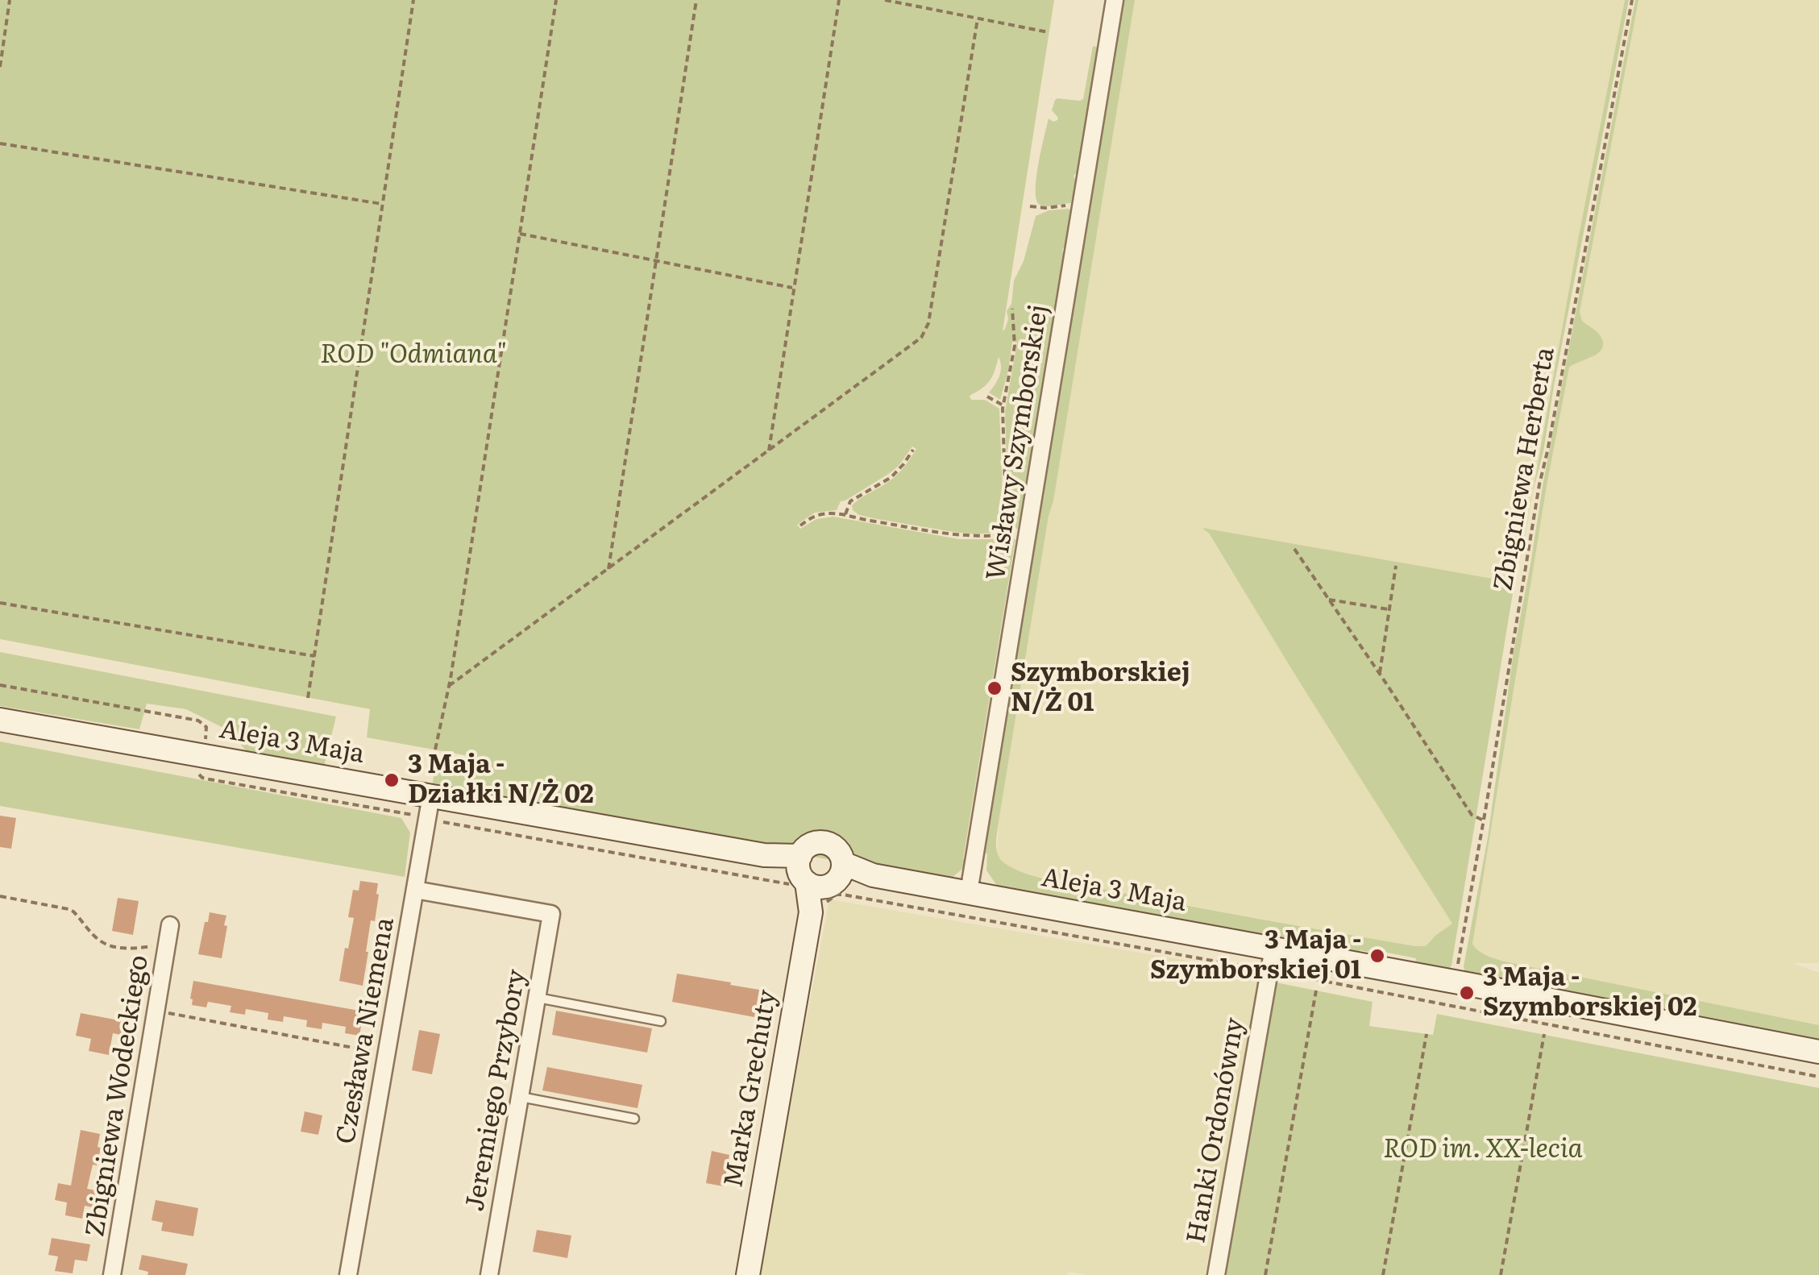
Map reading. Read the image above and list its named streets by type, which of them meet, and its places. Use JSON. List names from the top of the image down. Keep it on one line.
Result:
{"streets":{"street":["Wisławy Szymborskiej","Aleja 3 Maja","Czesława Niemena","Marka Grechuty","Jeremiego Przybory","Zbigniewa Wodeckiego","Hanki Ordonówny"],"path":["Zbigniewa Herberta"]},"crossings":[["Wisławy Szymborskiej","Aleja 3 Maja"],["Aleja 3 Maja","Czesława Niemena"],["Aleja 3 Maja","Marka Grechuty"],["Aleja 3 Maja","Hanki Ordonówny"],["Czesława Niemena","Jeremiego Przybory"]],"parks":["ROD \"Odmiana\"","ROD im. XX-lecia"],"places":["Szymborskiej N/Ż 01","3 Maja - Działki N/Ż 02","3 Maja - Szymborskiej 01","3 Maja - Szymborskiej 02"]}
